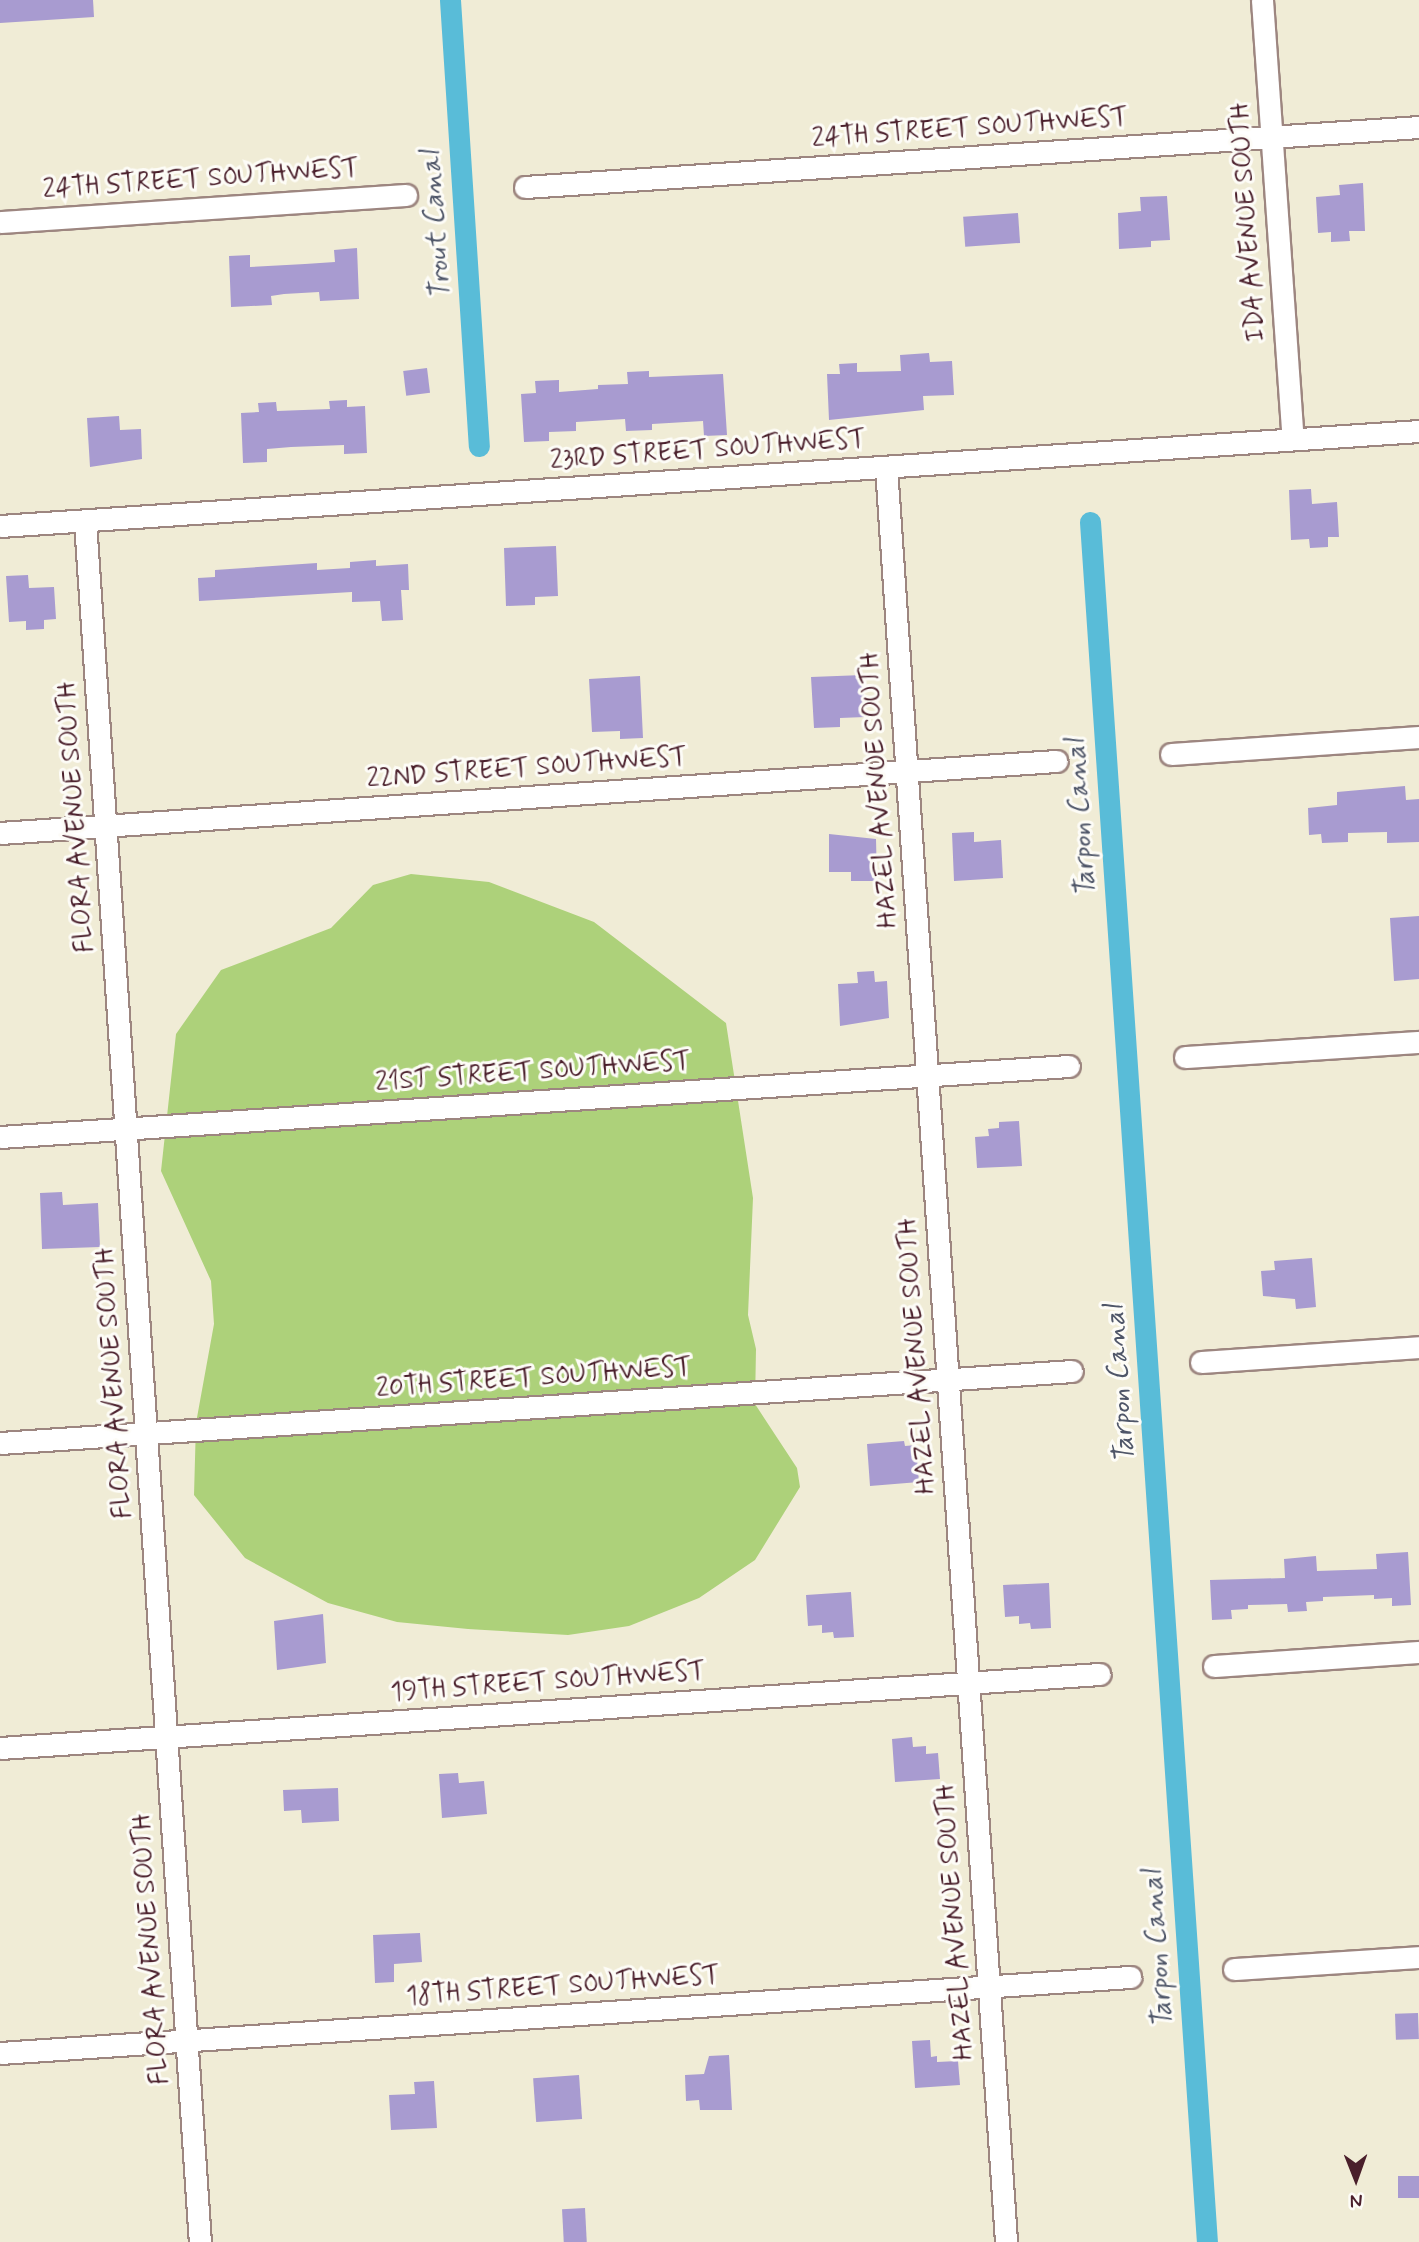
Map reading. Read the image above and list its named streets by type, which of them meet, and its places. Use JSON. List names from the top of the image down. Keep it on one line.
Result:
{"streets":{"street":["24TH STREET SOUTHWEST","IDA AVENUE SOUTH","23RD STREET SOUTHWEST","22ND STREET SOUTHWEST","HAZEL AVENUE SOUTH","FLORA AVENUE SOUTH","21ST STREET SOUTHWEST","20TH STREET SOUTHWEST","19TH STREET SOUTHWEST","18TH STREET SOUTHWEST"]},"crossings":[["24TH STREET SOUTHWEST","IDA AVENUE SOUTH"],["IDA AVENUE SOUTH","23RD STREET SOUTHWEST"],["23RD STREET SOUTHWEST","HAZEL AVENUE SOUTH"],["23RD STREET SOUTHWEST","FLORA AVENUE SOUTH"],["22ND STREET SOUTHWEST","HAZEL AVENUE SOUTH"],["22ND STREET SOUTHWEST","FLORA AVENUE SOUTH"],["HAZEL AVENUE SOUTH","21ST STREET SOUTHWEST"],["HAZEL AVENUE SOUTH","20TH STREET SOUTHWEST"],["HAZEL AVENUE SOUTH","19TH STREET SOUTHWEST"],["HAZEL AVENUE SOUTH","18TH STREET SOUTHWEST"],["FLORA AVENUE SOUTH","21ST STREET SOUTHWEST"],["FLORA AVENUE SOUTH","20TH STREET SOUTHWEST"],["FLORA AVENUE SOUTH","19TH STREET SOUTHWEST"],["FLORA AVENUE SOUTH","18TH STREET SOUTHWEST"]],"water":["Trout Canal","Tarpon Canal"],"north":"bottom"}
